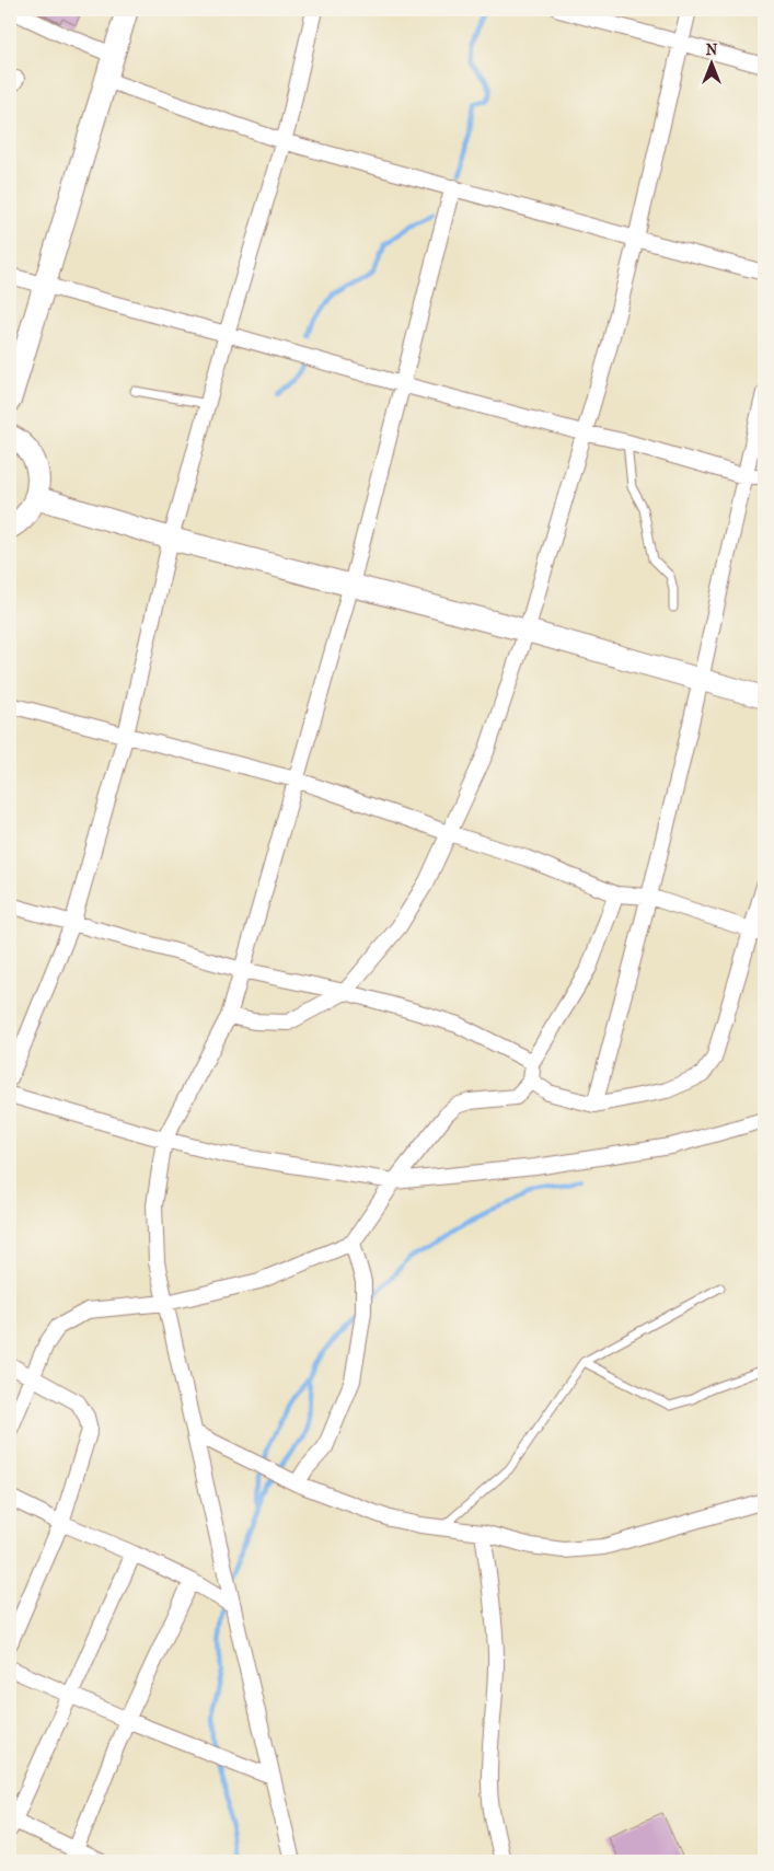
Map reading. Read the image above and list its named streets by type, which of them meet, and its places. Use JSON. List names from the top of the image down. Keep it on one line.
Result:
{"north":"top"}
